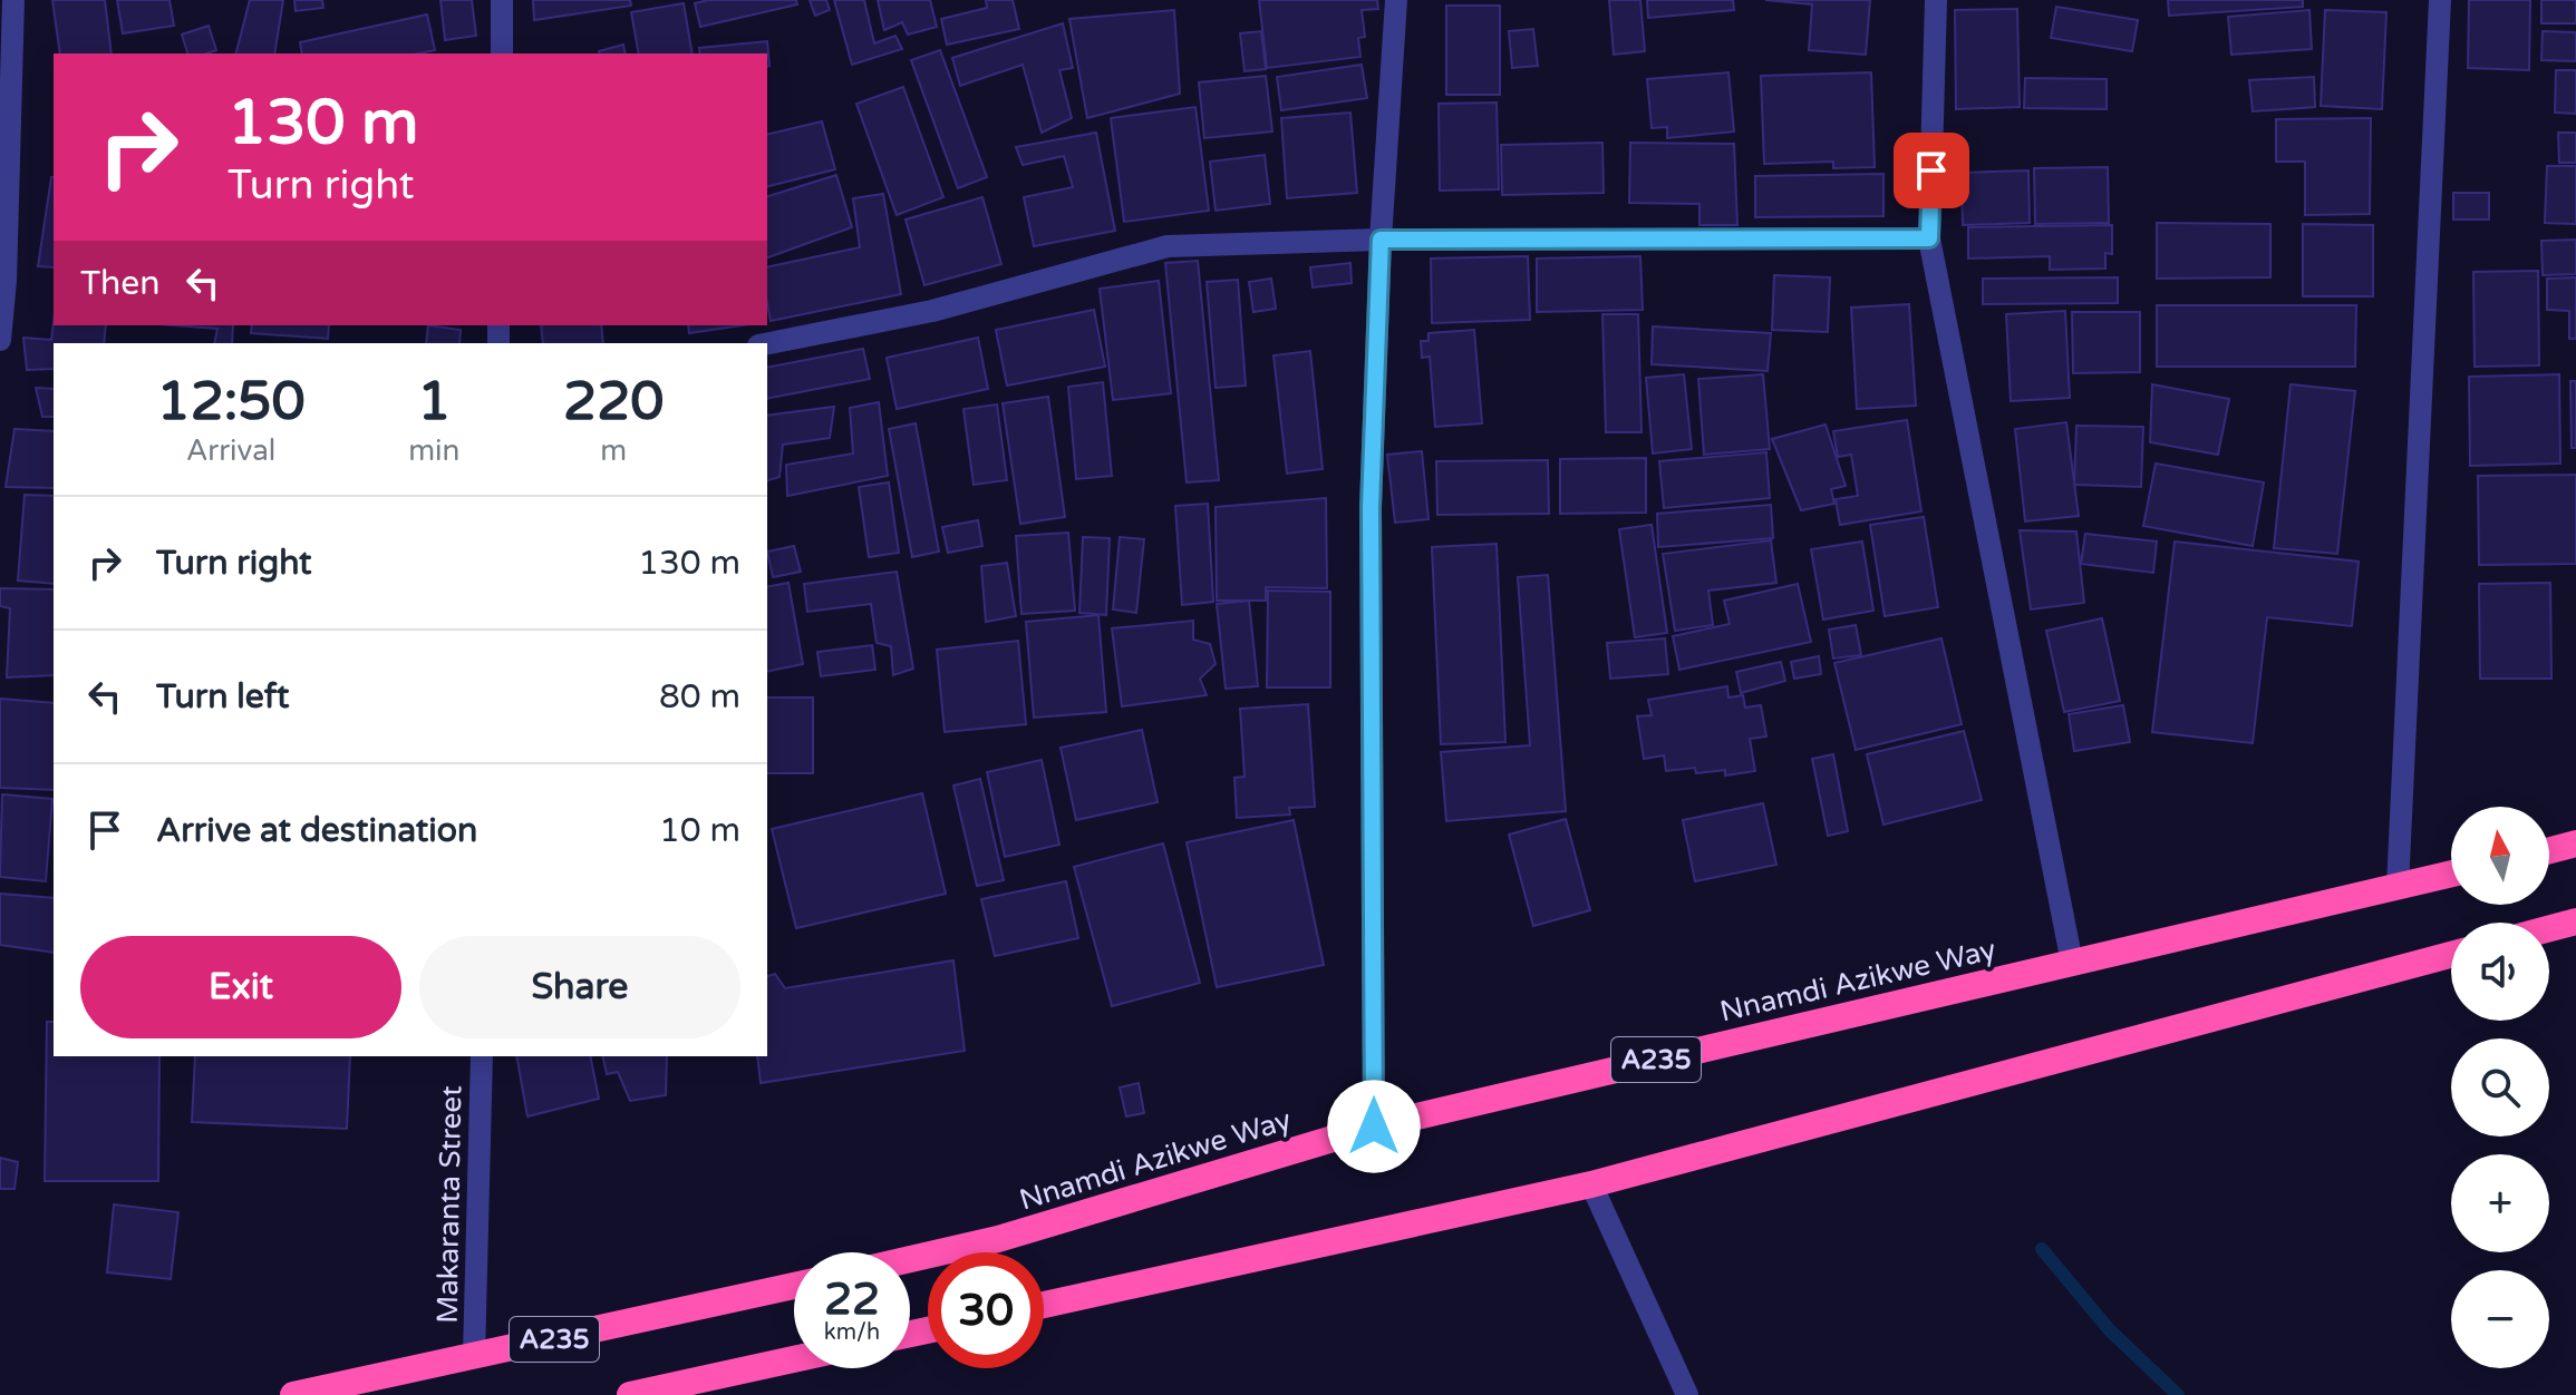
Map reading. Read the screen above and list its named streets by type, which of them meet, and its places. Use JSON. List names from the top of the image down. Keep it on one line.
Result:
{"streets":{"highway":["Nnamdi Azikwe Way","A235"],"street":["Makaranta Street"]},"crossings":[["A235","Makaranta Street"]],"north":"top","page":{"turn":["130 m","Turn right"],"then":"Then","eta":["12:50","Arrival","1","min","220","m"],"list":[{"name":"Turn right","value":"130 m"},{"name":"Turn left","value":"80 m"},{"name":"Arrive at destination","value":"10 m"}],"map_buttons":["+","−"],"buttons":["Exit","Share"],"speed":"22 km/h","limit":"30"}}
